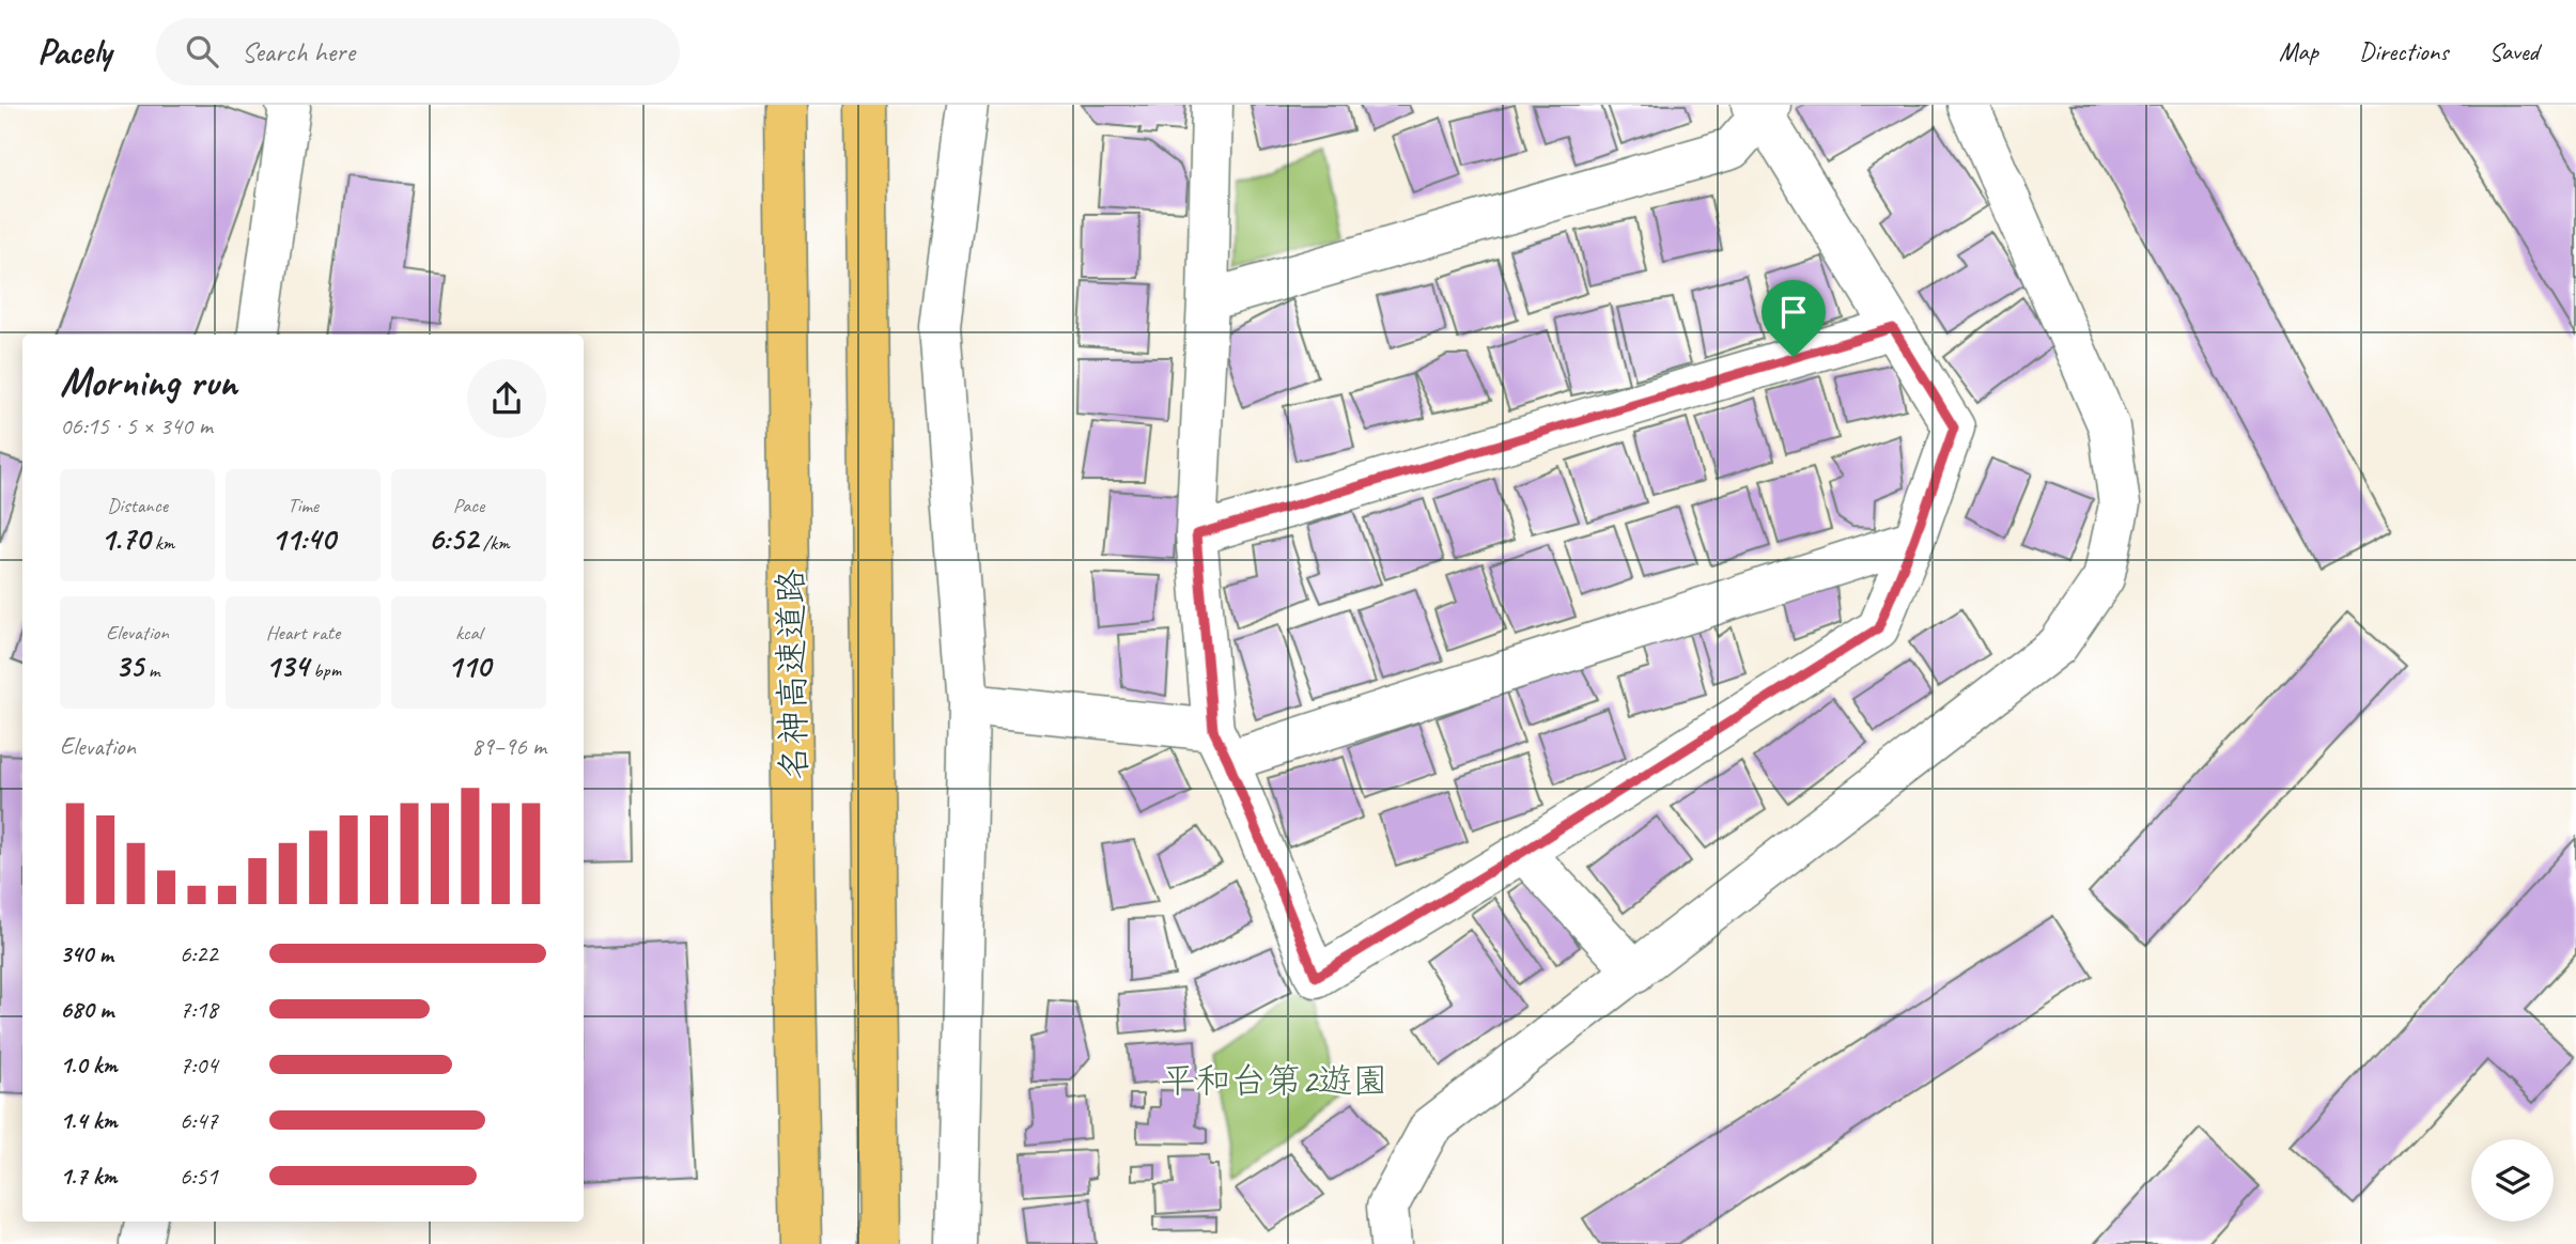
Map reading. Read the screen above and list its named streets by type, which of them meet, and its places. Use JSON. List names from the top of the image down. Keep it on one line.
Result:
{"streets":{"highway":["名神高速道路"]},"parks":["平和台第2遊園"],"page":{"header":"Pacely","search":"Search here","nav":["Map","Directions","Saved"],"heading":["Morning run","06:15 · 5 × 340 m"],"stats":[["Distance","1.70 km"],["Time","11:40"],["Pace","6:52 /km"],["Elevation","35 m"],["Heart rate","134 bpm"],["kcal","110"]],"chart":["Elevation","89–96 m"],"list":[{"name":"340 m","note":"6:22"},{"name":"680 m","note":"7:18"},{"name":"1.0 km","note":"7:04"},{"name":"1.4 km","note":"6:47"},{"name":"1.7 km","note":"6:51"}]}}
